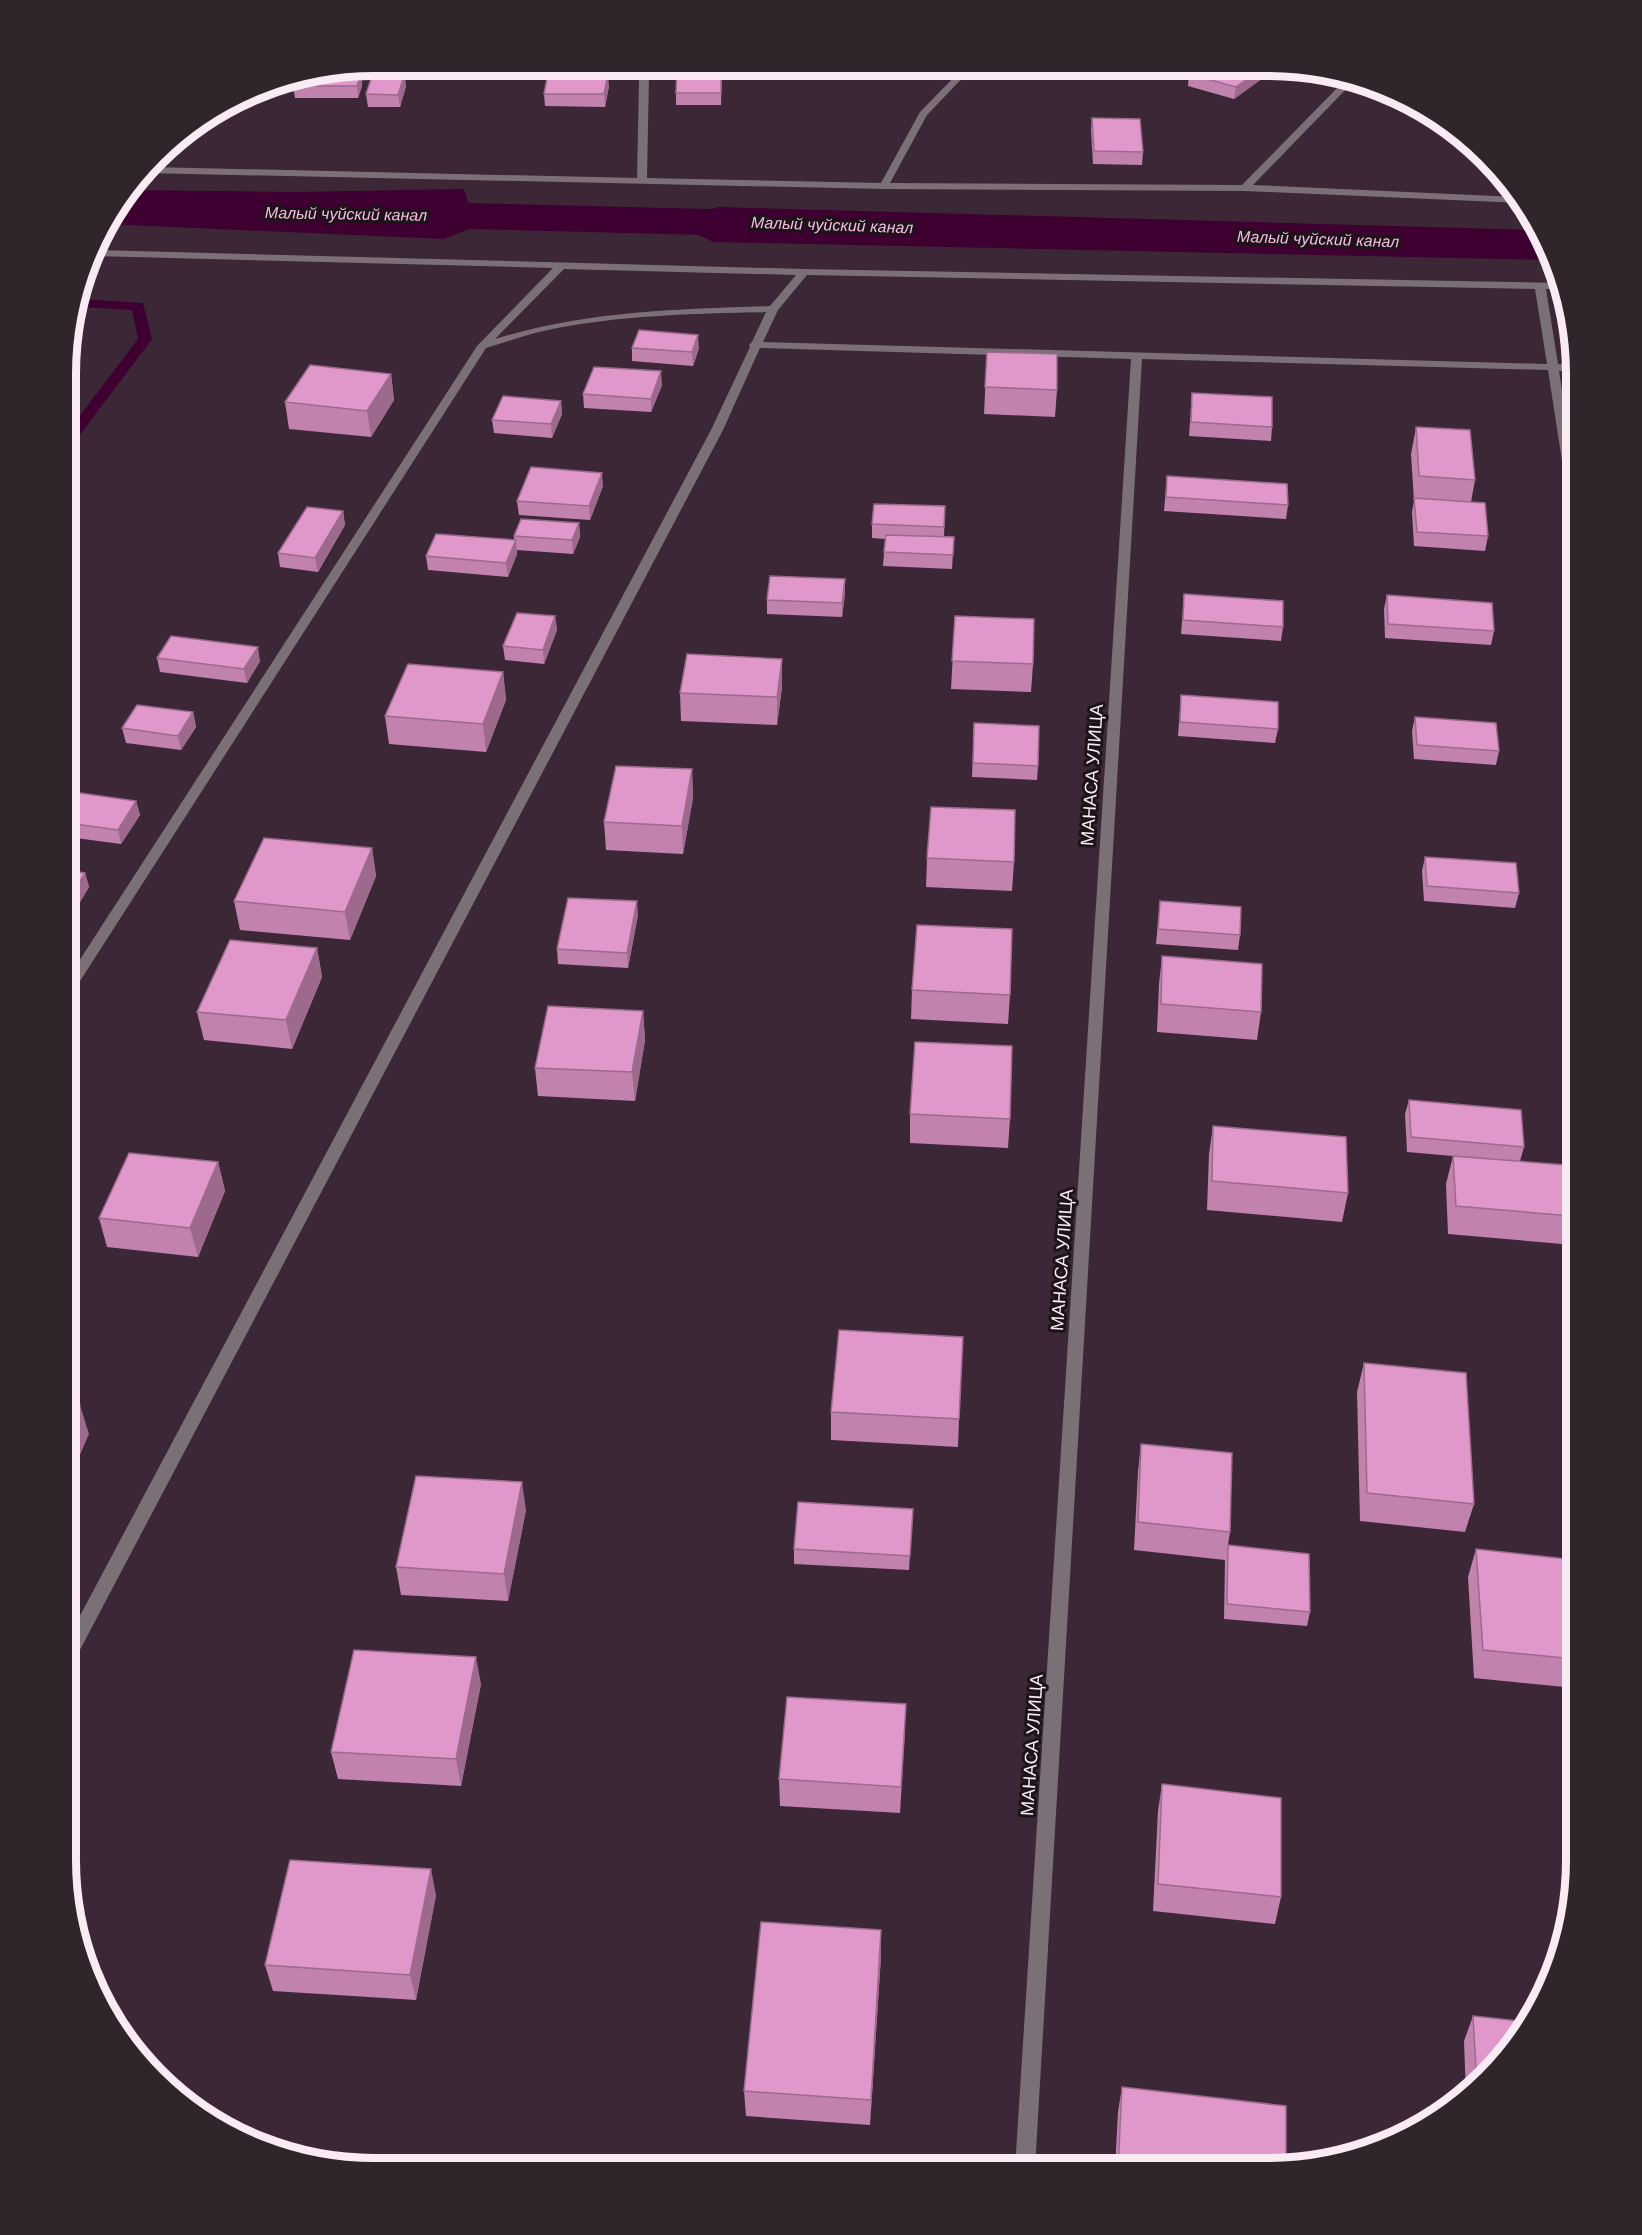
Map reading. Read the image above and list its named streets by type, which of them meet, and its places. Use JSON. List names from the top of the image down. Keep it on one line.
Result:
{"streets":{"street":["МАНАСА УЛИЦА"]},"water":["Малый чуйский канал"]}
